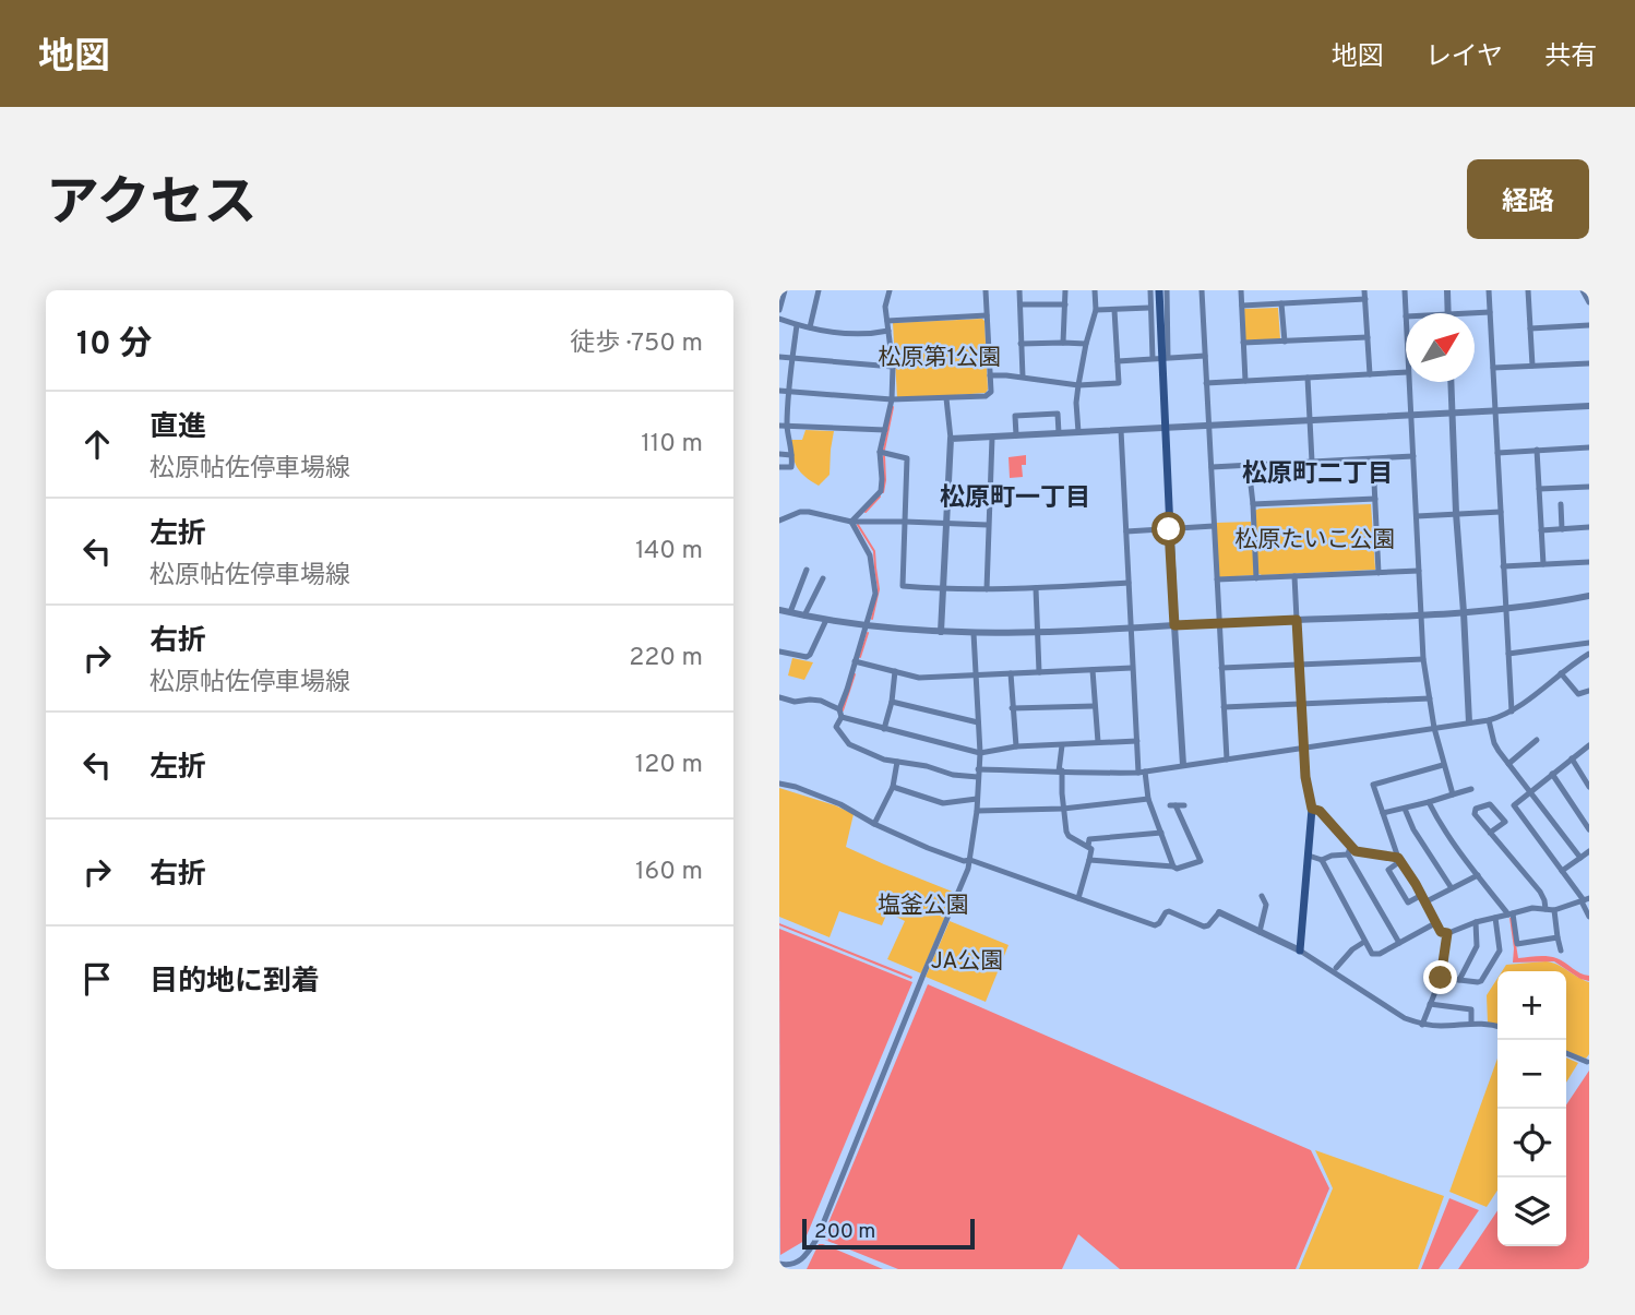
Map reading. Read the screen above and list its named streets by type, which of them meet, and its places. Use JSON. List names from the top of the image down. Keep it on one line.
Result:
{"districts":["松原町二丁目","松原町一丁目"],"parks":["松原第1公園","松原たいこ公園","塩釜公園","JA公園"],"scale_bar":"200 m","north":"top right","page":{"header":"地図","nav":["地図","レイヤ","共有"],"title":"アクセス","buttons":"経路","heading":["10 分","徒歩 · 750 m"],"list":[["直進","松原帖佐停車場線","110 m"],["左折","松原帖佐停車場線","140 m"],["右折","松原帖佐停車場線","220 m"],["左折","120 m"],["右折","160 m"],"目的地に到着"],"map_buttons":["+","−"],"scale":"200 m"}}
